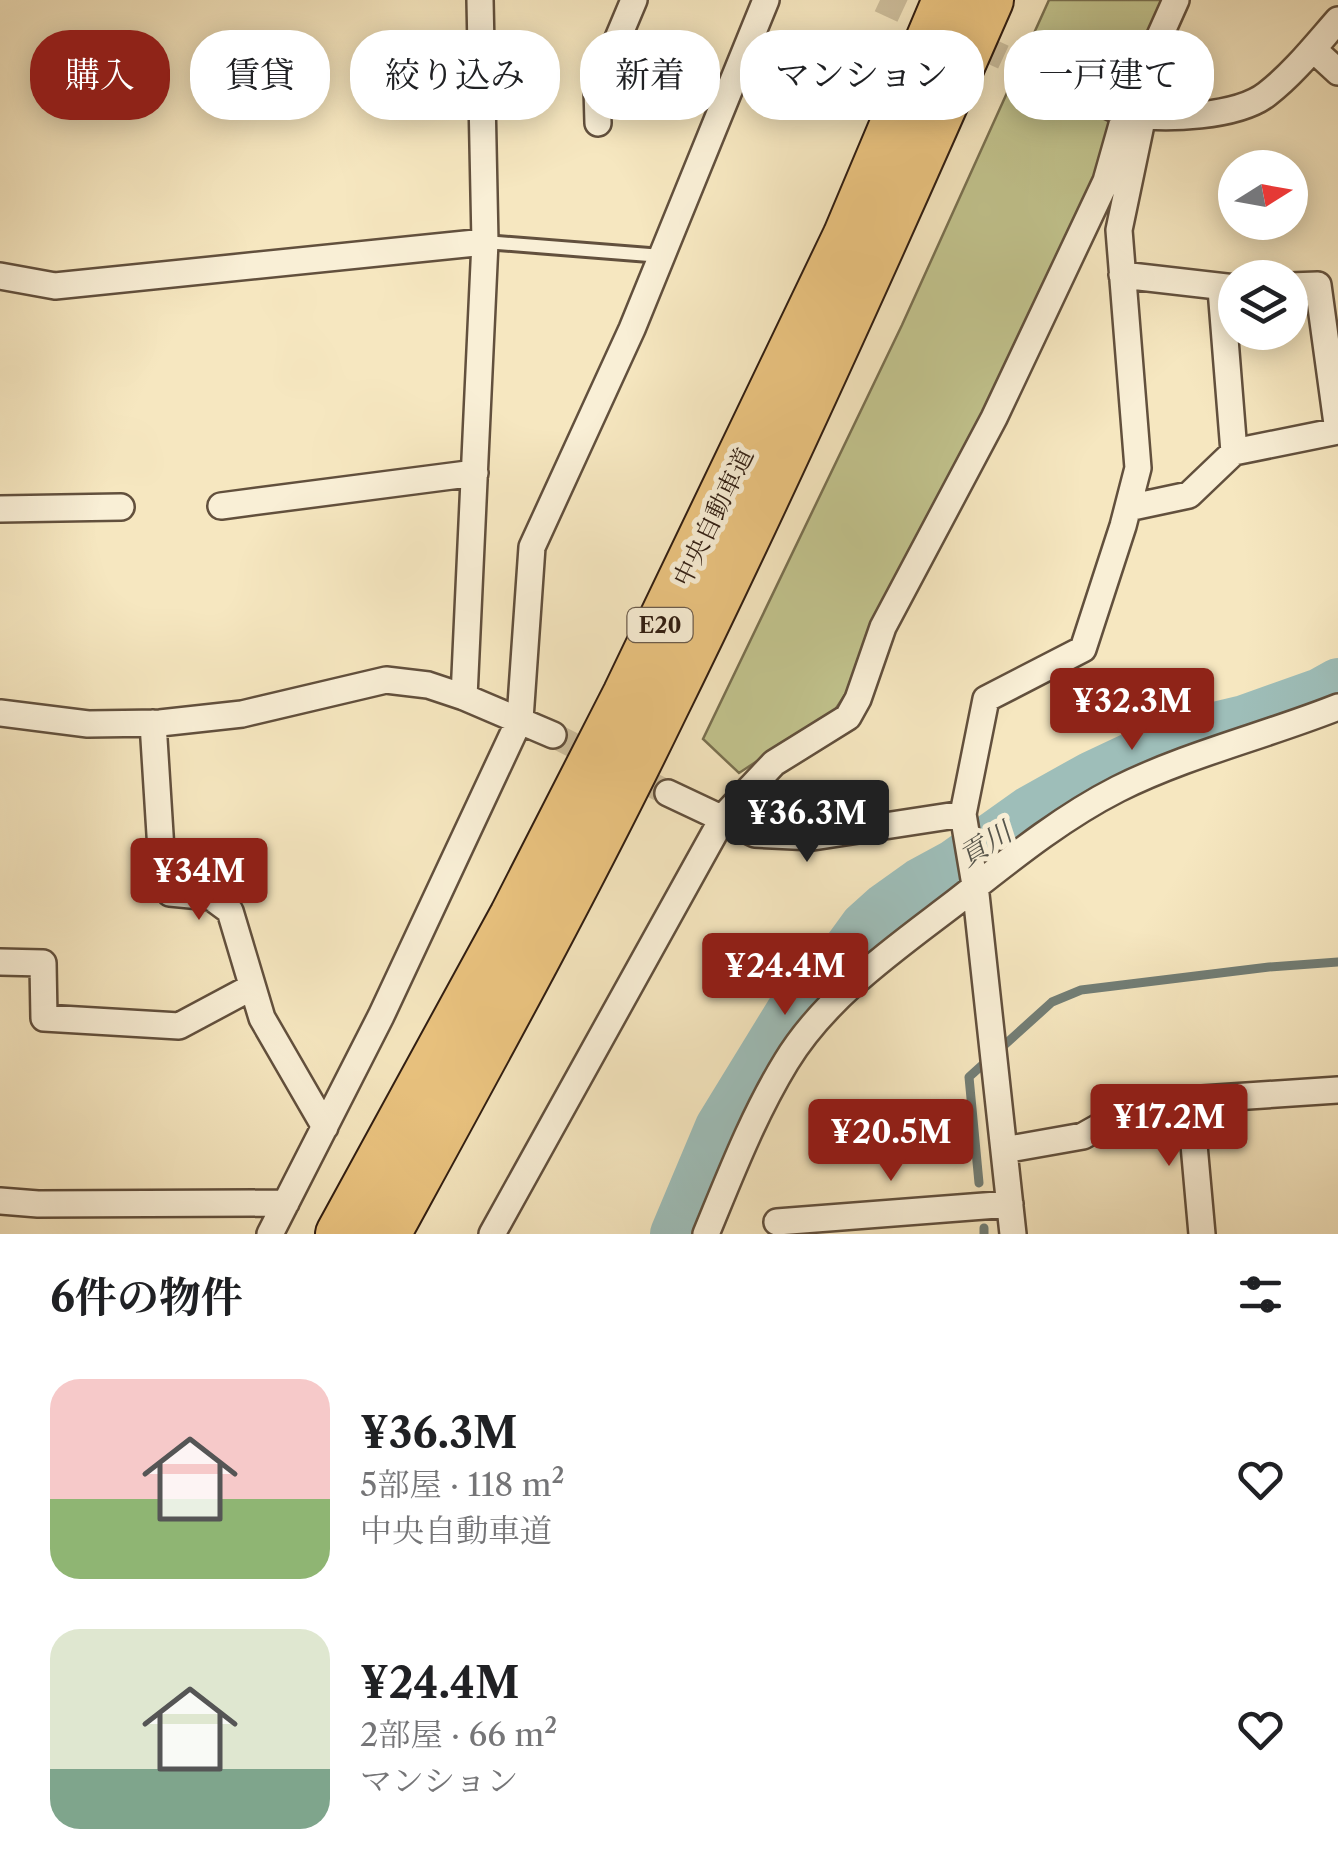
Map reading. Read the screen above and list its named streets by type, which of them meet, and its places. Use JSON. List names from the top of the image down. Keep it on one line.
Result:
{"streets":{"highway":["中央自動車道","E20"]},"water":["貢川"],"north":"right","page":{"chip":["購入","賃貸","絞り込み","新着","マンション","一戸建て"],"price":["¥32.3M","¥36.3M","¥34M","¥24.4M","¥17.2M","¥20.5M"],"heading":"6件の物件","list":[{"name":"¥36.3M","note":"5部屋 · 118 m² · 中央自動車道"},{"name":"¥24.4M","note":"2部屋 · 66 m² · マンション"}]}}
